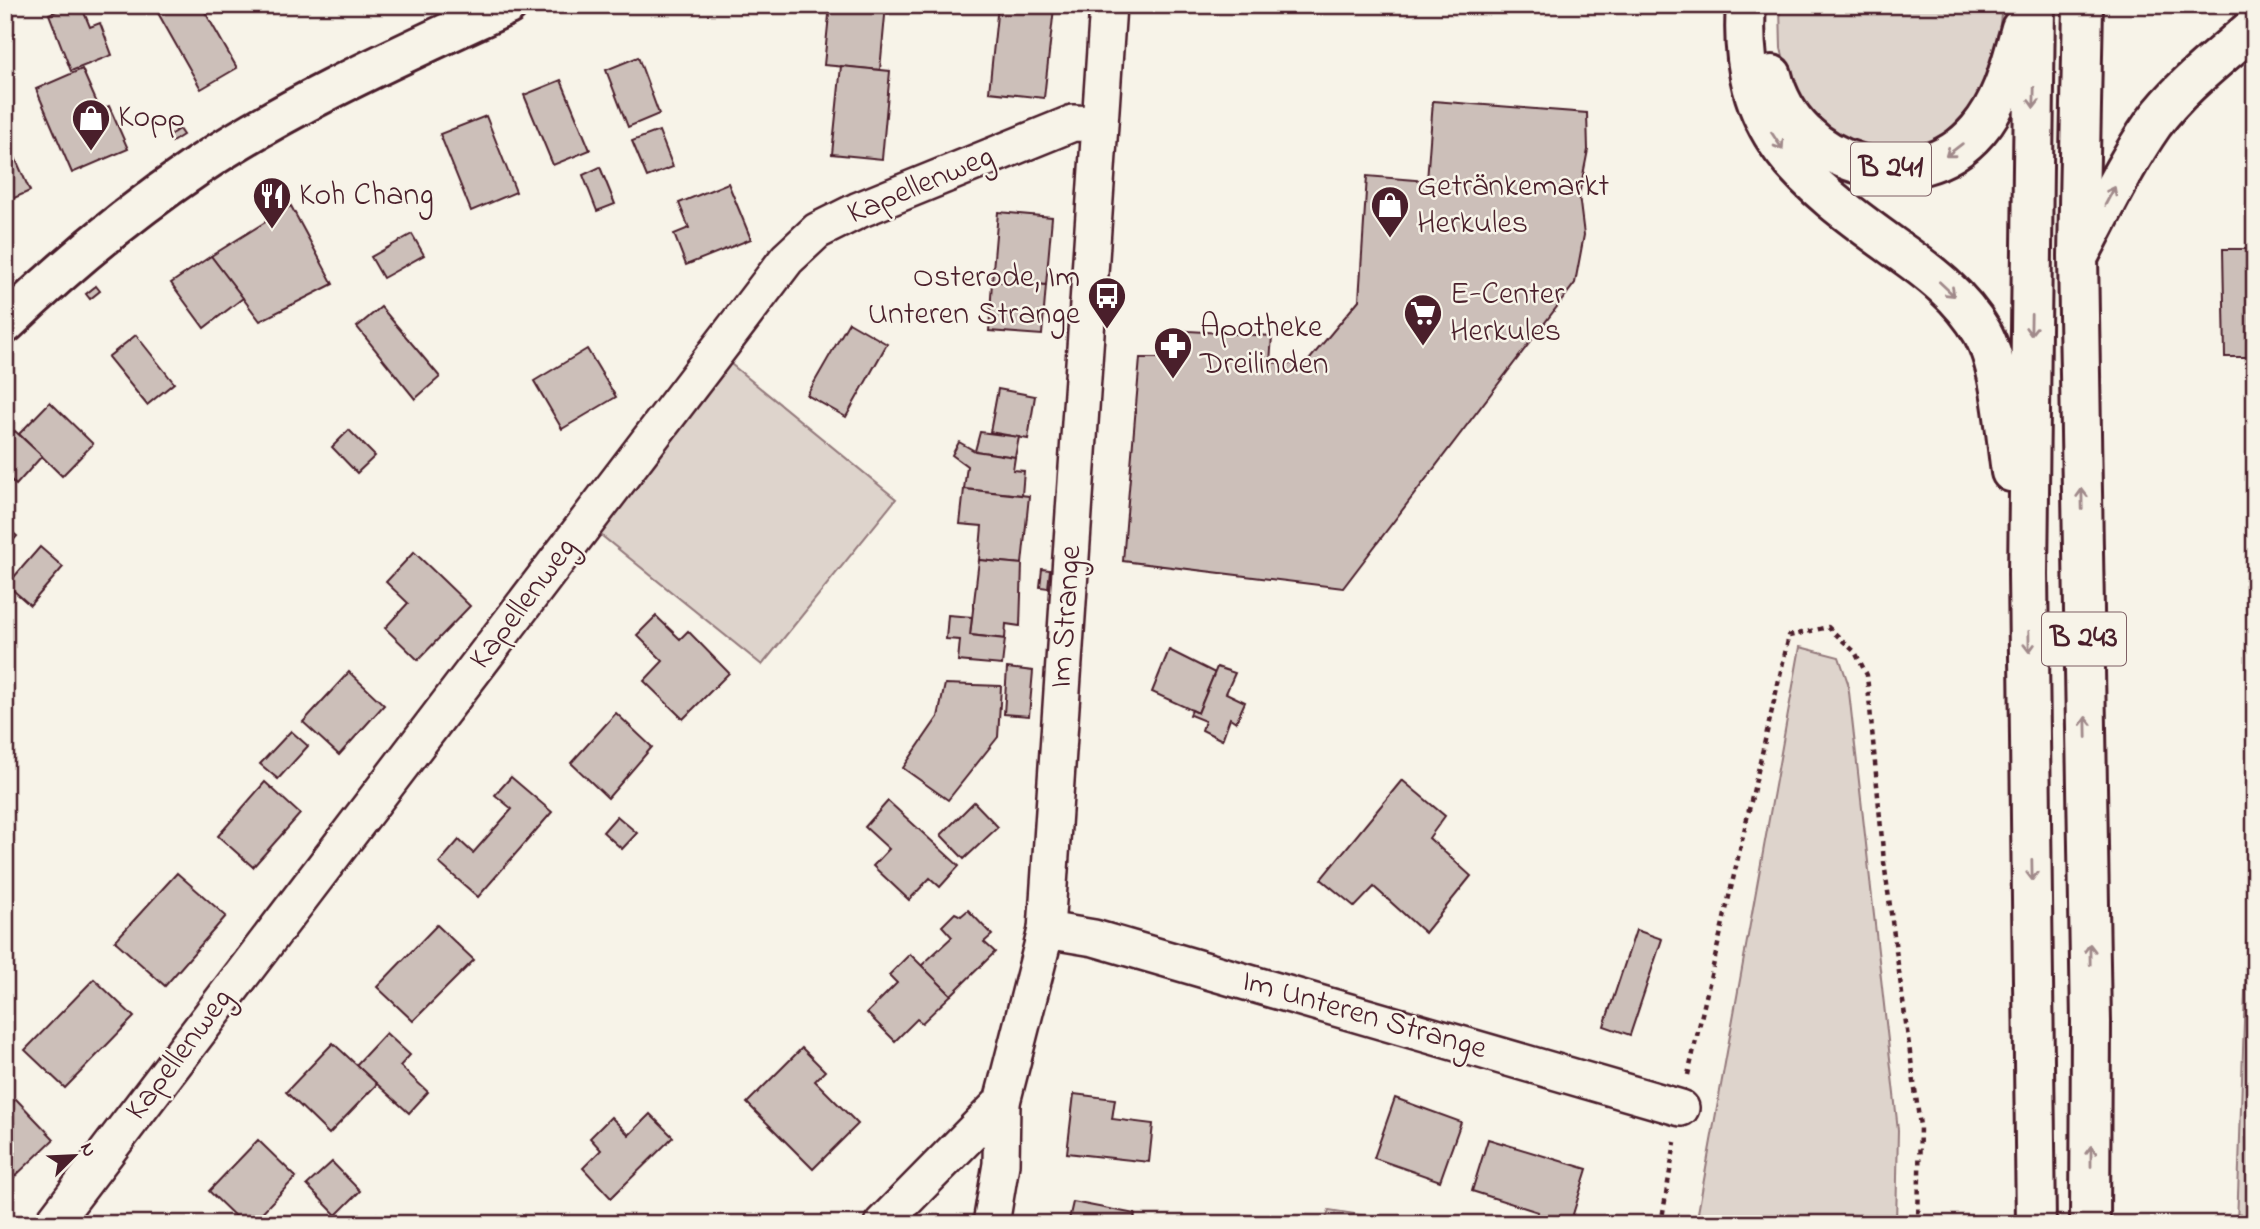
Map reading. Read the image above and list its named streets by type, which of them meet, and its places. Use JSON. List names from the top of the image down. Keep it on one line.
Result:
{"streets":{"main road":["B 241","B 243"],"street":["Kapellenweg","Im Strange","Im Unteren Strange"]},"crossings":[["Kapellenweg","Im Strange"],["Im Strange","Im Unteren Strange"]],"places":{"shop":["Kopp","Getränkemarkt Herkules"],"restaurant":["Koh Chang"],"bus stop":["Osterode, Im Unteren Strange"],"supermarket":["E-Center Herkules"],"pharmacy":["Apotheke Dreilinden"]},"north":"top right"}
